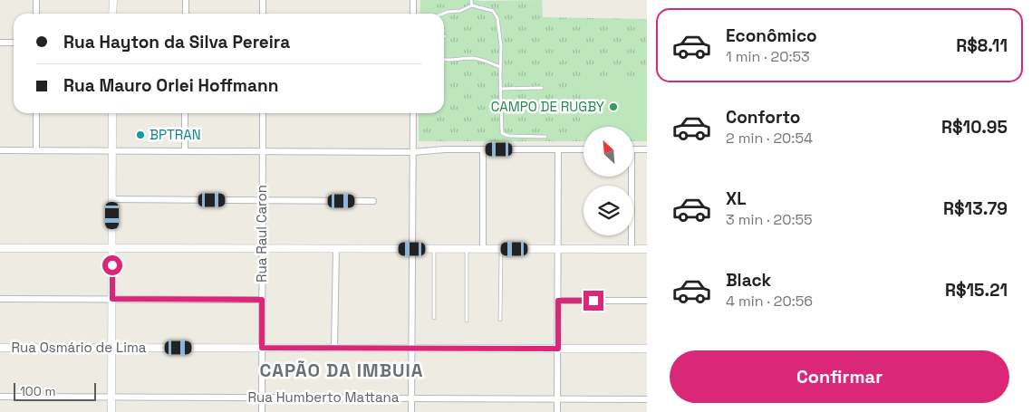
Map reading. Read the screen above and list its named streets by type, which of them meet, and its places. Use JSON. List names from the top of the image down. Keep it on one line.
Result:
{"streets":{"street":["Rua Raul Caron","Rua Osmário de Lima","Rua Humberto Mattana"]},"crossings":[["Rua Raul Caron","Rua Osmário de Lima"],["Rua Raul Caron","Rua Humberto Mattana"]],"districts":["CAPÃO DA IMBUIA"],"places":["CAMPO DE RUGBY","BPTRAN"],"scale_bar":"100 m","north":"top left","page":{"list":[{"name":"Econômico","note":"1 min · 20:53","value":"R$8.11"},{"name":"Conforto","note":"2 min · 20:54","value":"R$10.95"},{"name":"XL","note":"3 min · 20:55","value":"R$13.79"},{"name":"Black","note":"4 min · 20:56","value":"R$15.21"}],"banner":["Rua Hayton da Silva Pereira","Rua Mauro Orlei Hoffmann"],"buttons":"Confirmar","scale":"100 m"}}
